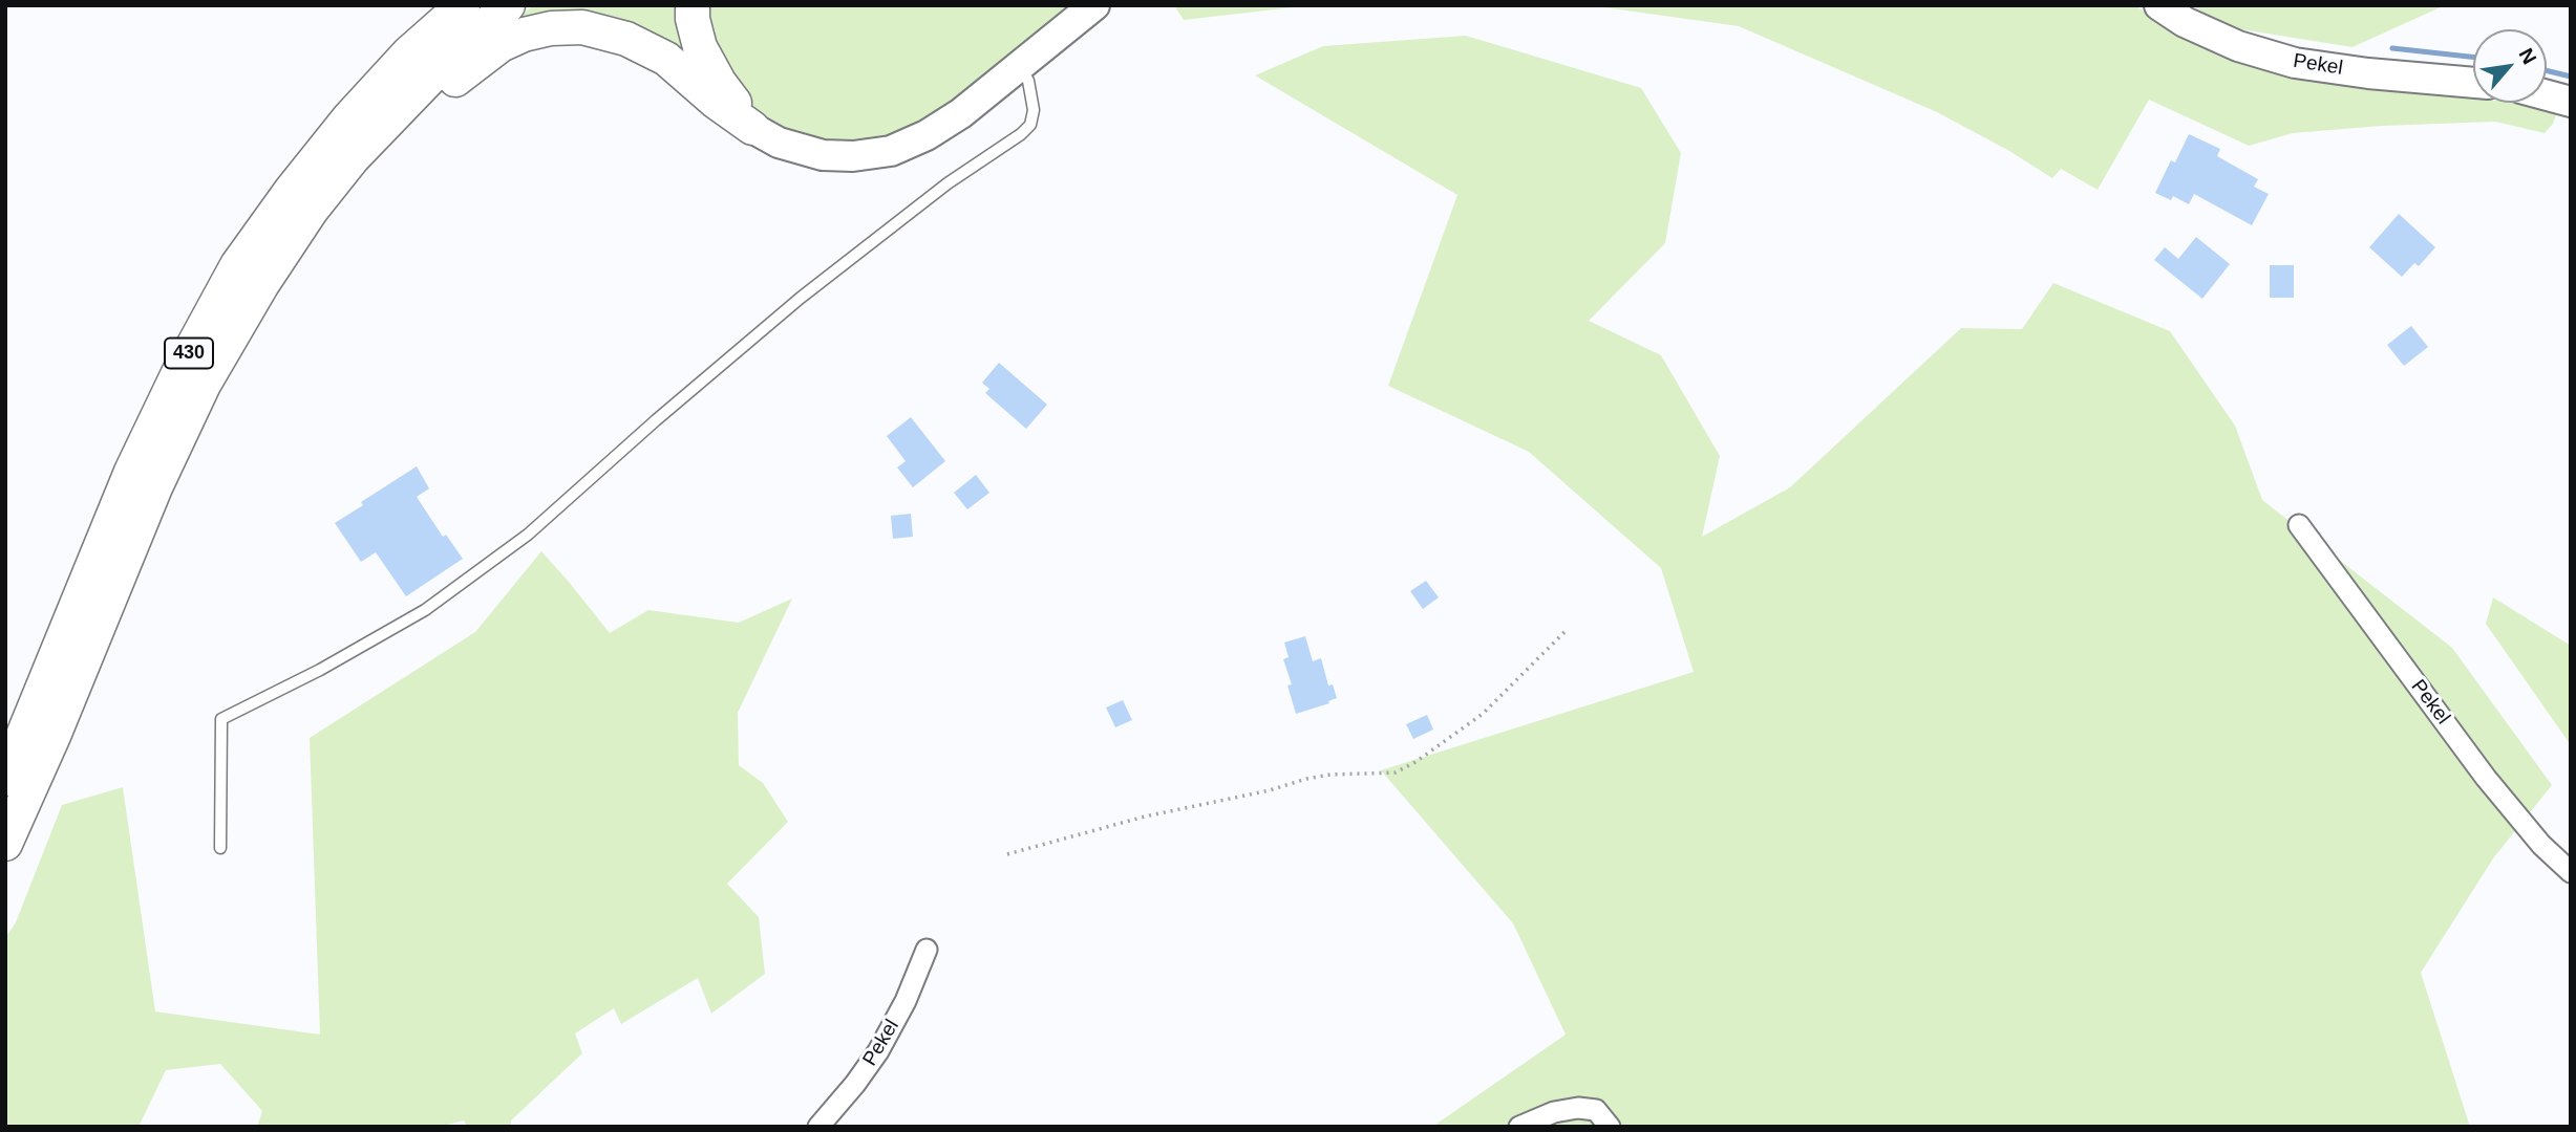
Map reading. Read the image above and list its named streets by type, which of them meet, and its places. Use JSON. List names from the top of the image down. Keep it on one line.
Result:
{"streets":{"highway":["430"],"main road":["Pekel"]},"north":"top right"}
